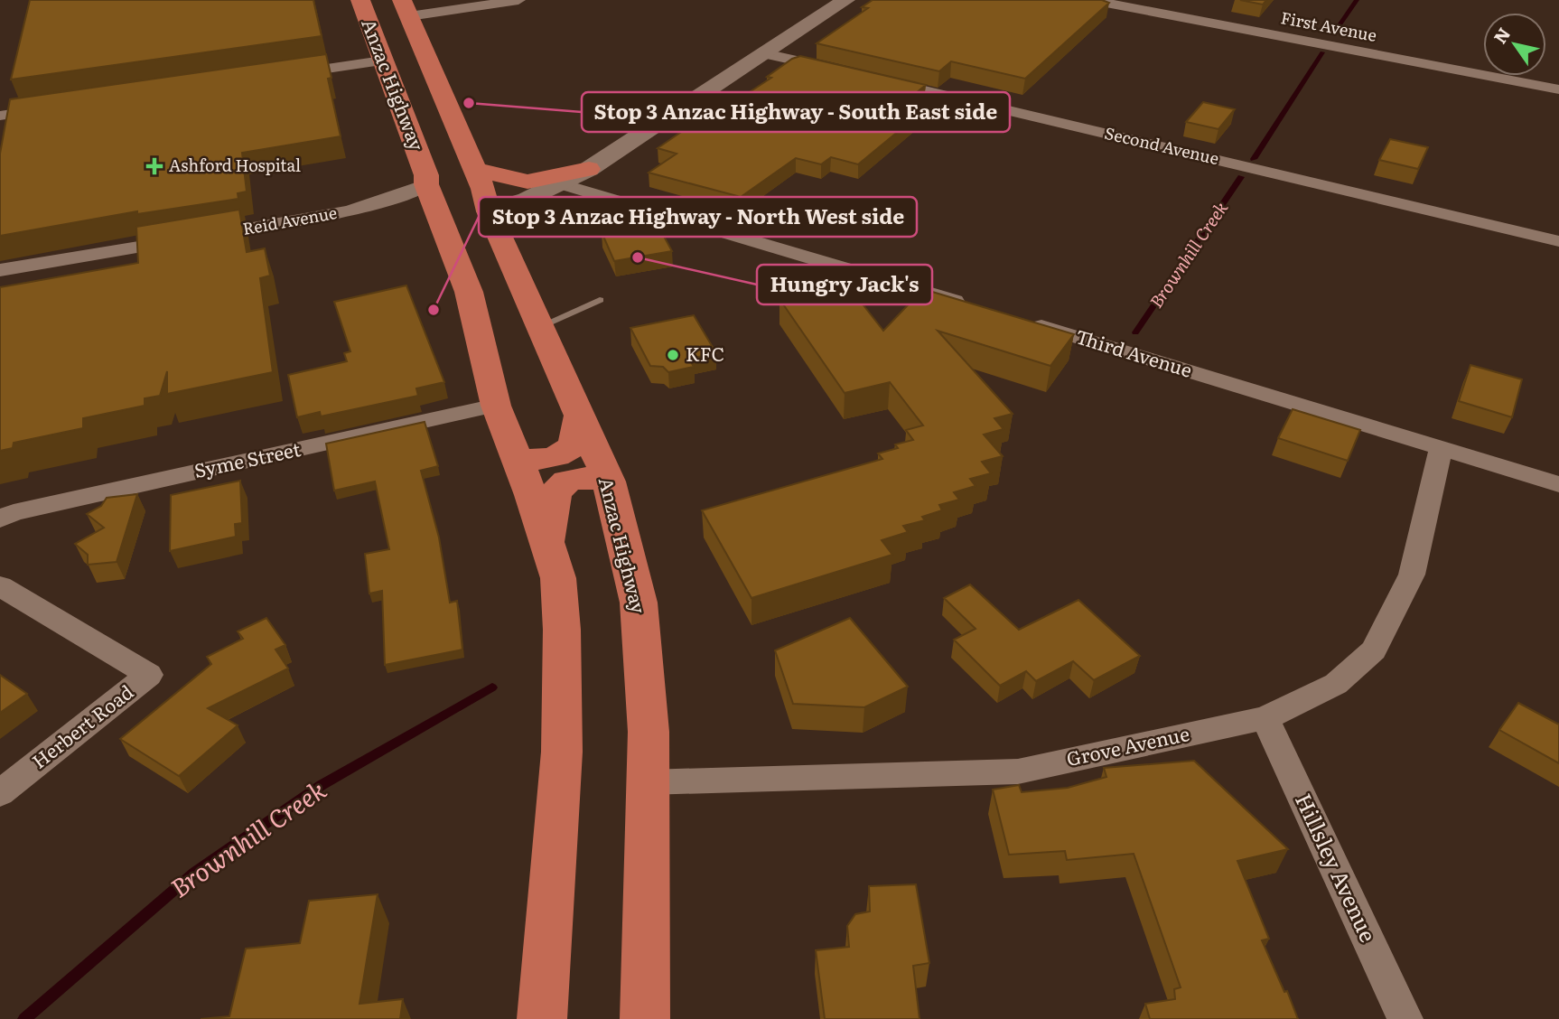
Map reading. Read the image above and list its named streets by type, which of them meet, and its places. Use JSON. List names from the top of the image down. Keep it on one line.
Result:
{"streets":{"highway":["Anzac Highway"],"street":["First Avenue","Second Avenue","Reid Avenue","Third Avenue","Syme Street","Herbert Road","Grove Avenue","Hillsley Avenue"]},"crossings":[["Anzac Highway","Reid Avenue"],["Anzac Highway","Syme Street"],["Anzac Highway","Grove Avenue"],["Third Avenue","Grove Avenue"],["Grove Avenue","Hillsley Avenue"]],"water":["Brownhill Creek"],"places":{"other":["Stop 3 Anzac Highway - South East side","Hungry Jack's","Stop 3 Anzac Highway - North West side","KFC"],"health":["Ashford Hospital"]},"north":"top left"}
